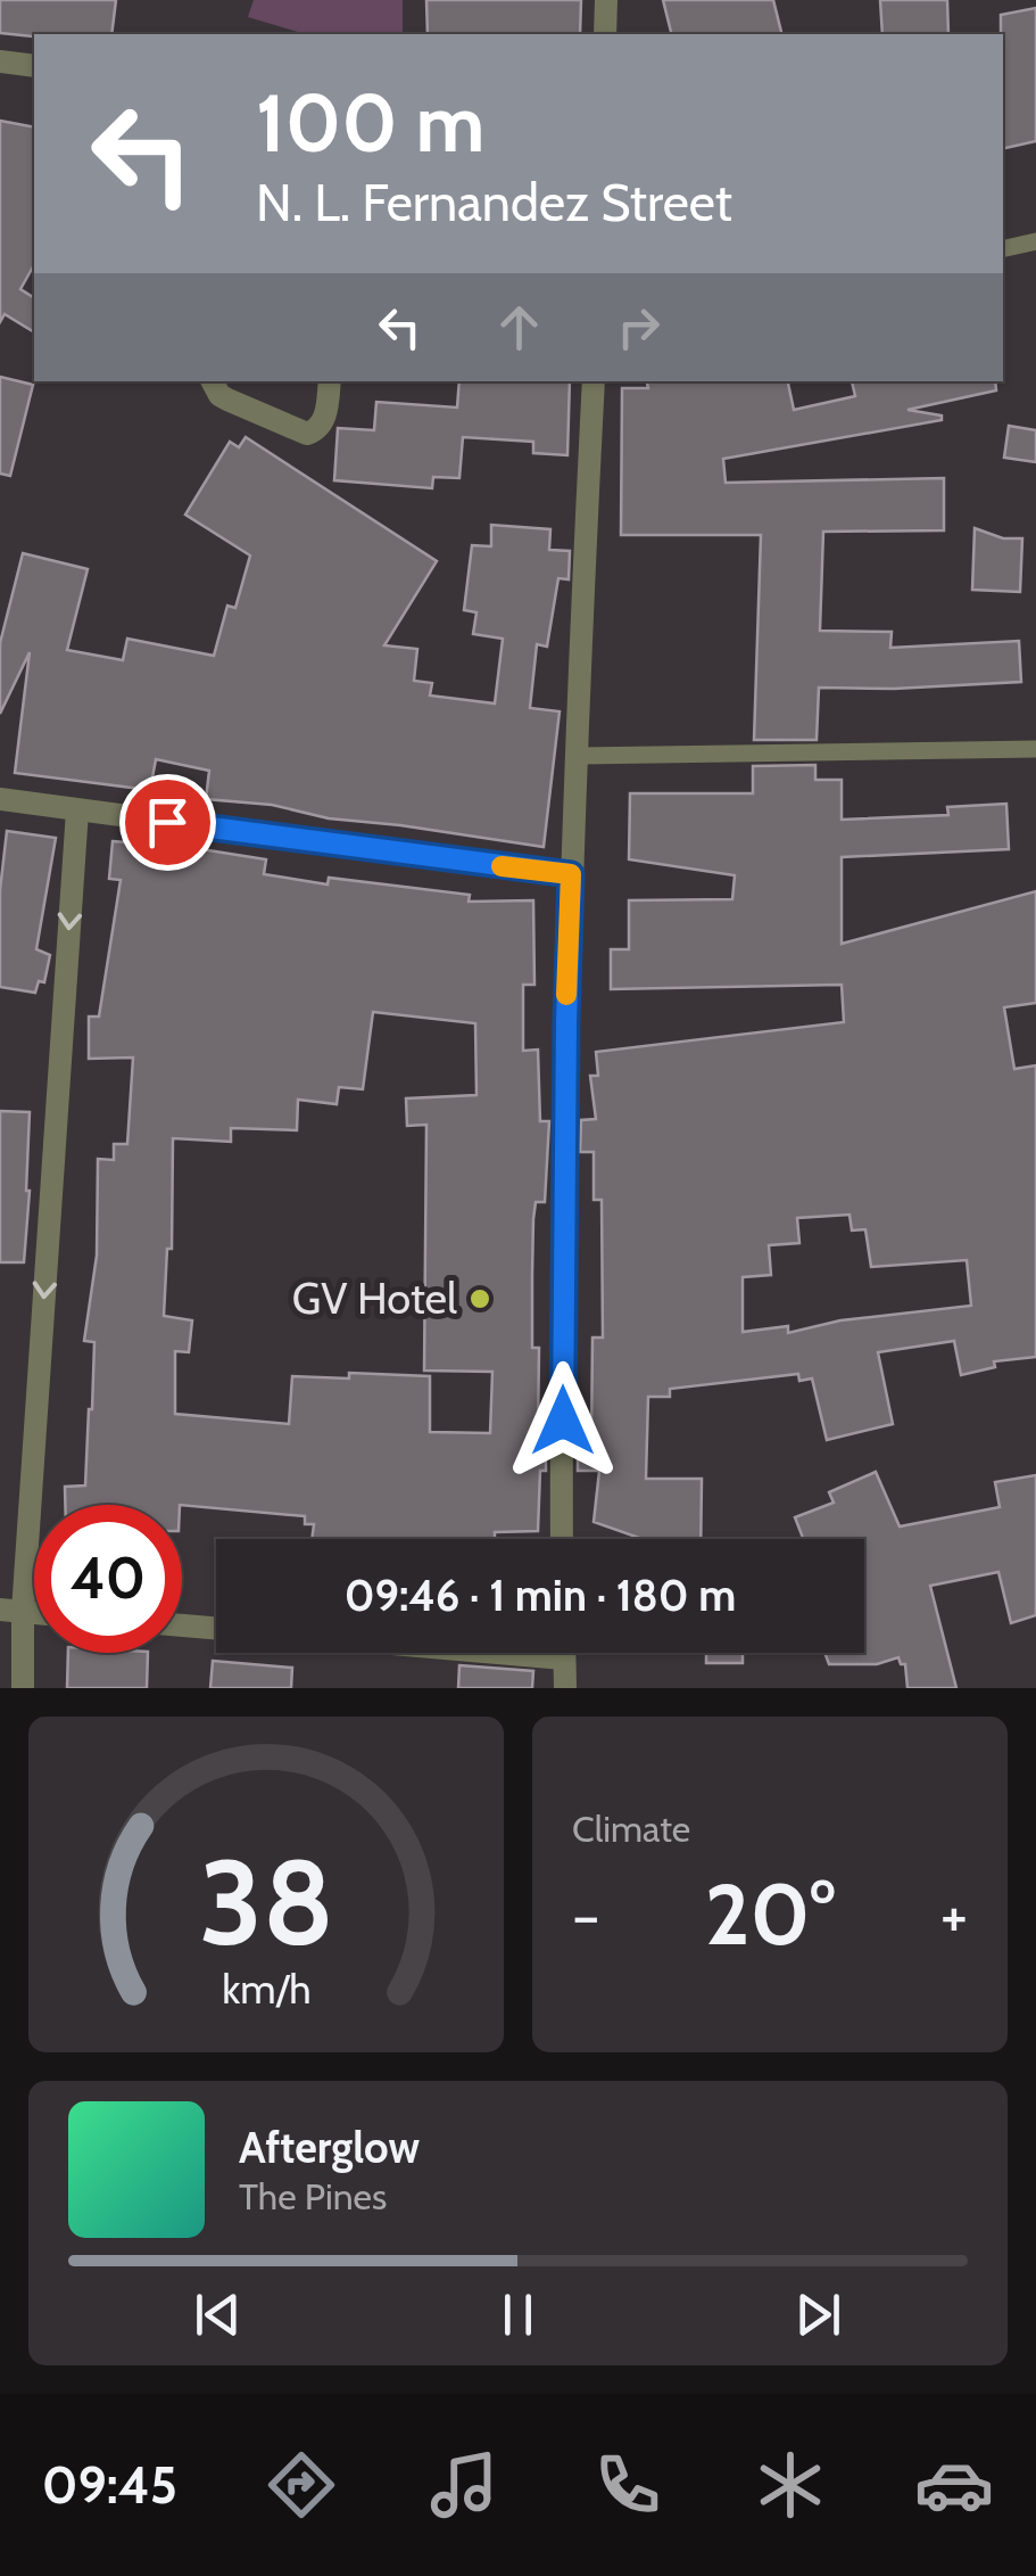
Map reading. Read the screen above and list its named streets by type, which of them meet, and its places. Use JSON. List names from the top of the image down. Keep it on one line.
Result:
{"places":["GV Hotel"],"page":{"turn":["100 m","N. L. Fernandez Street"],"limit":"40","trip":"09:46 · 1 min · 180 m","tile":"Climate","heat":["−","20°","+"],"song":["Afterglow","The Pines"],"tabs":"09:45","gauge":["38","km/h"]}}
